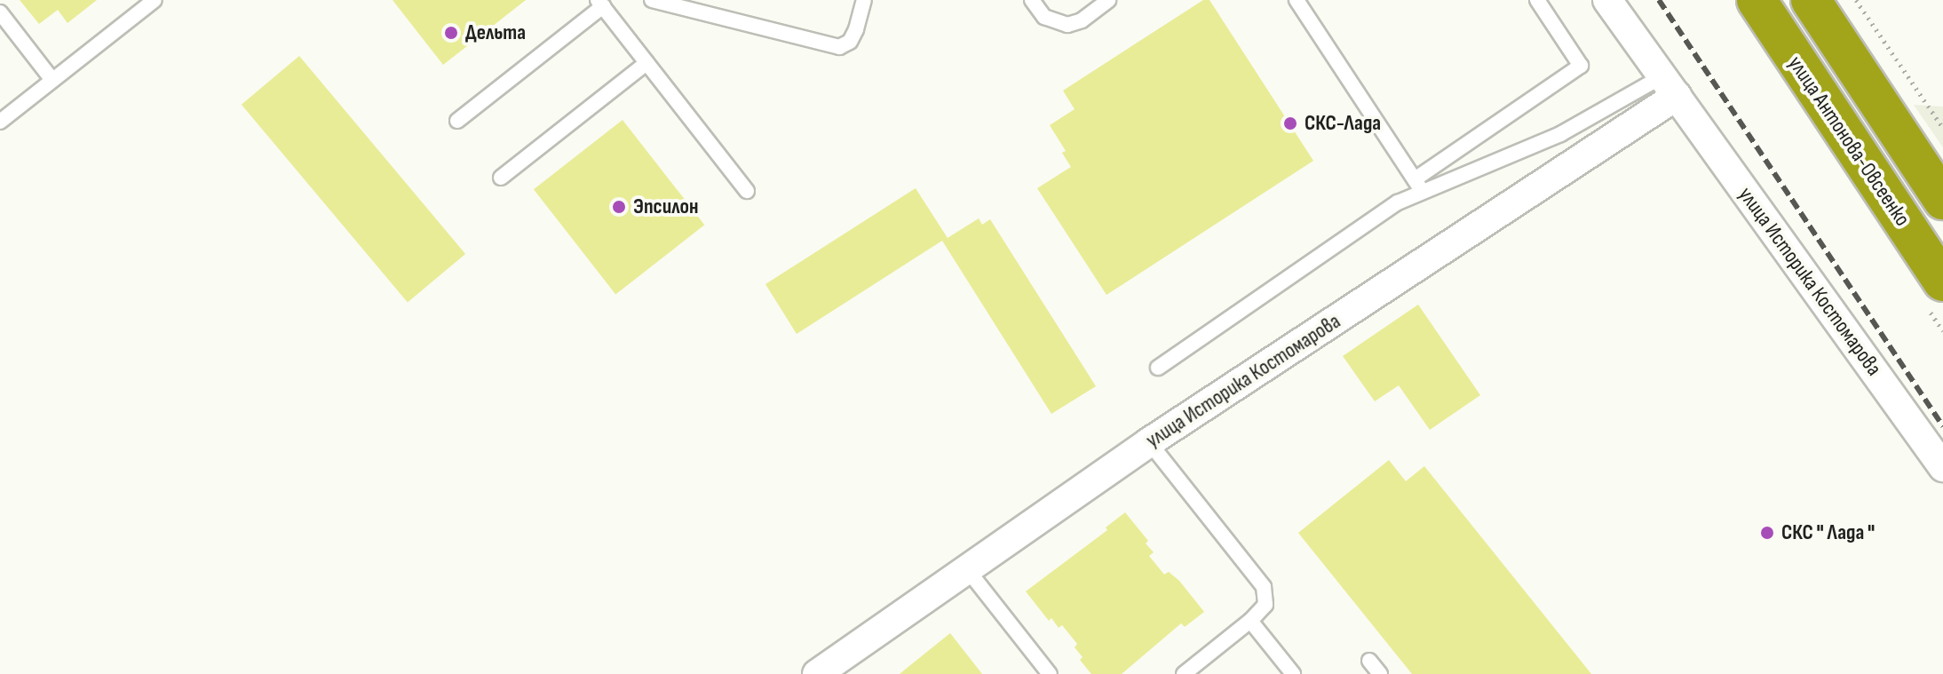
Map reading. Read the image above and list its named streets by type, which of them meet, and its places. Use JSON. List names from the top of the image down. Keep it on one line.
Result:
{"streets":{"highway":["улица Антонова-Овсеенко"],"street":["улица Историка Костомарова"]},"places":["Дельта","СКС-Лада","Эпсилон","СКС \" Лада \""]}
